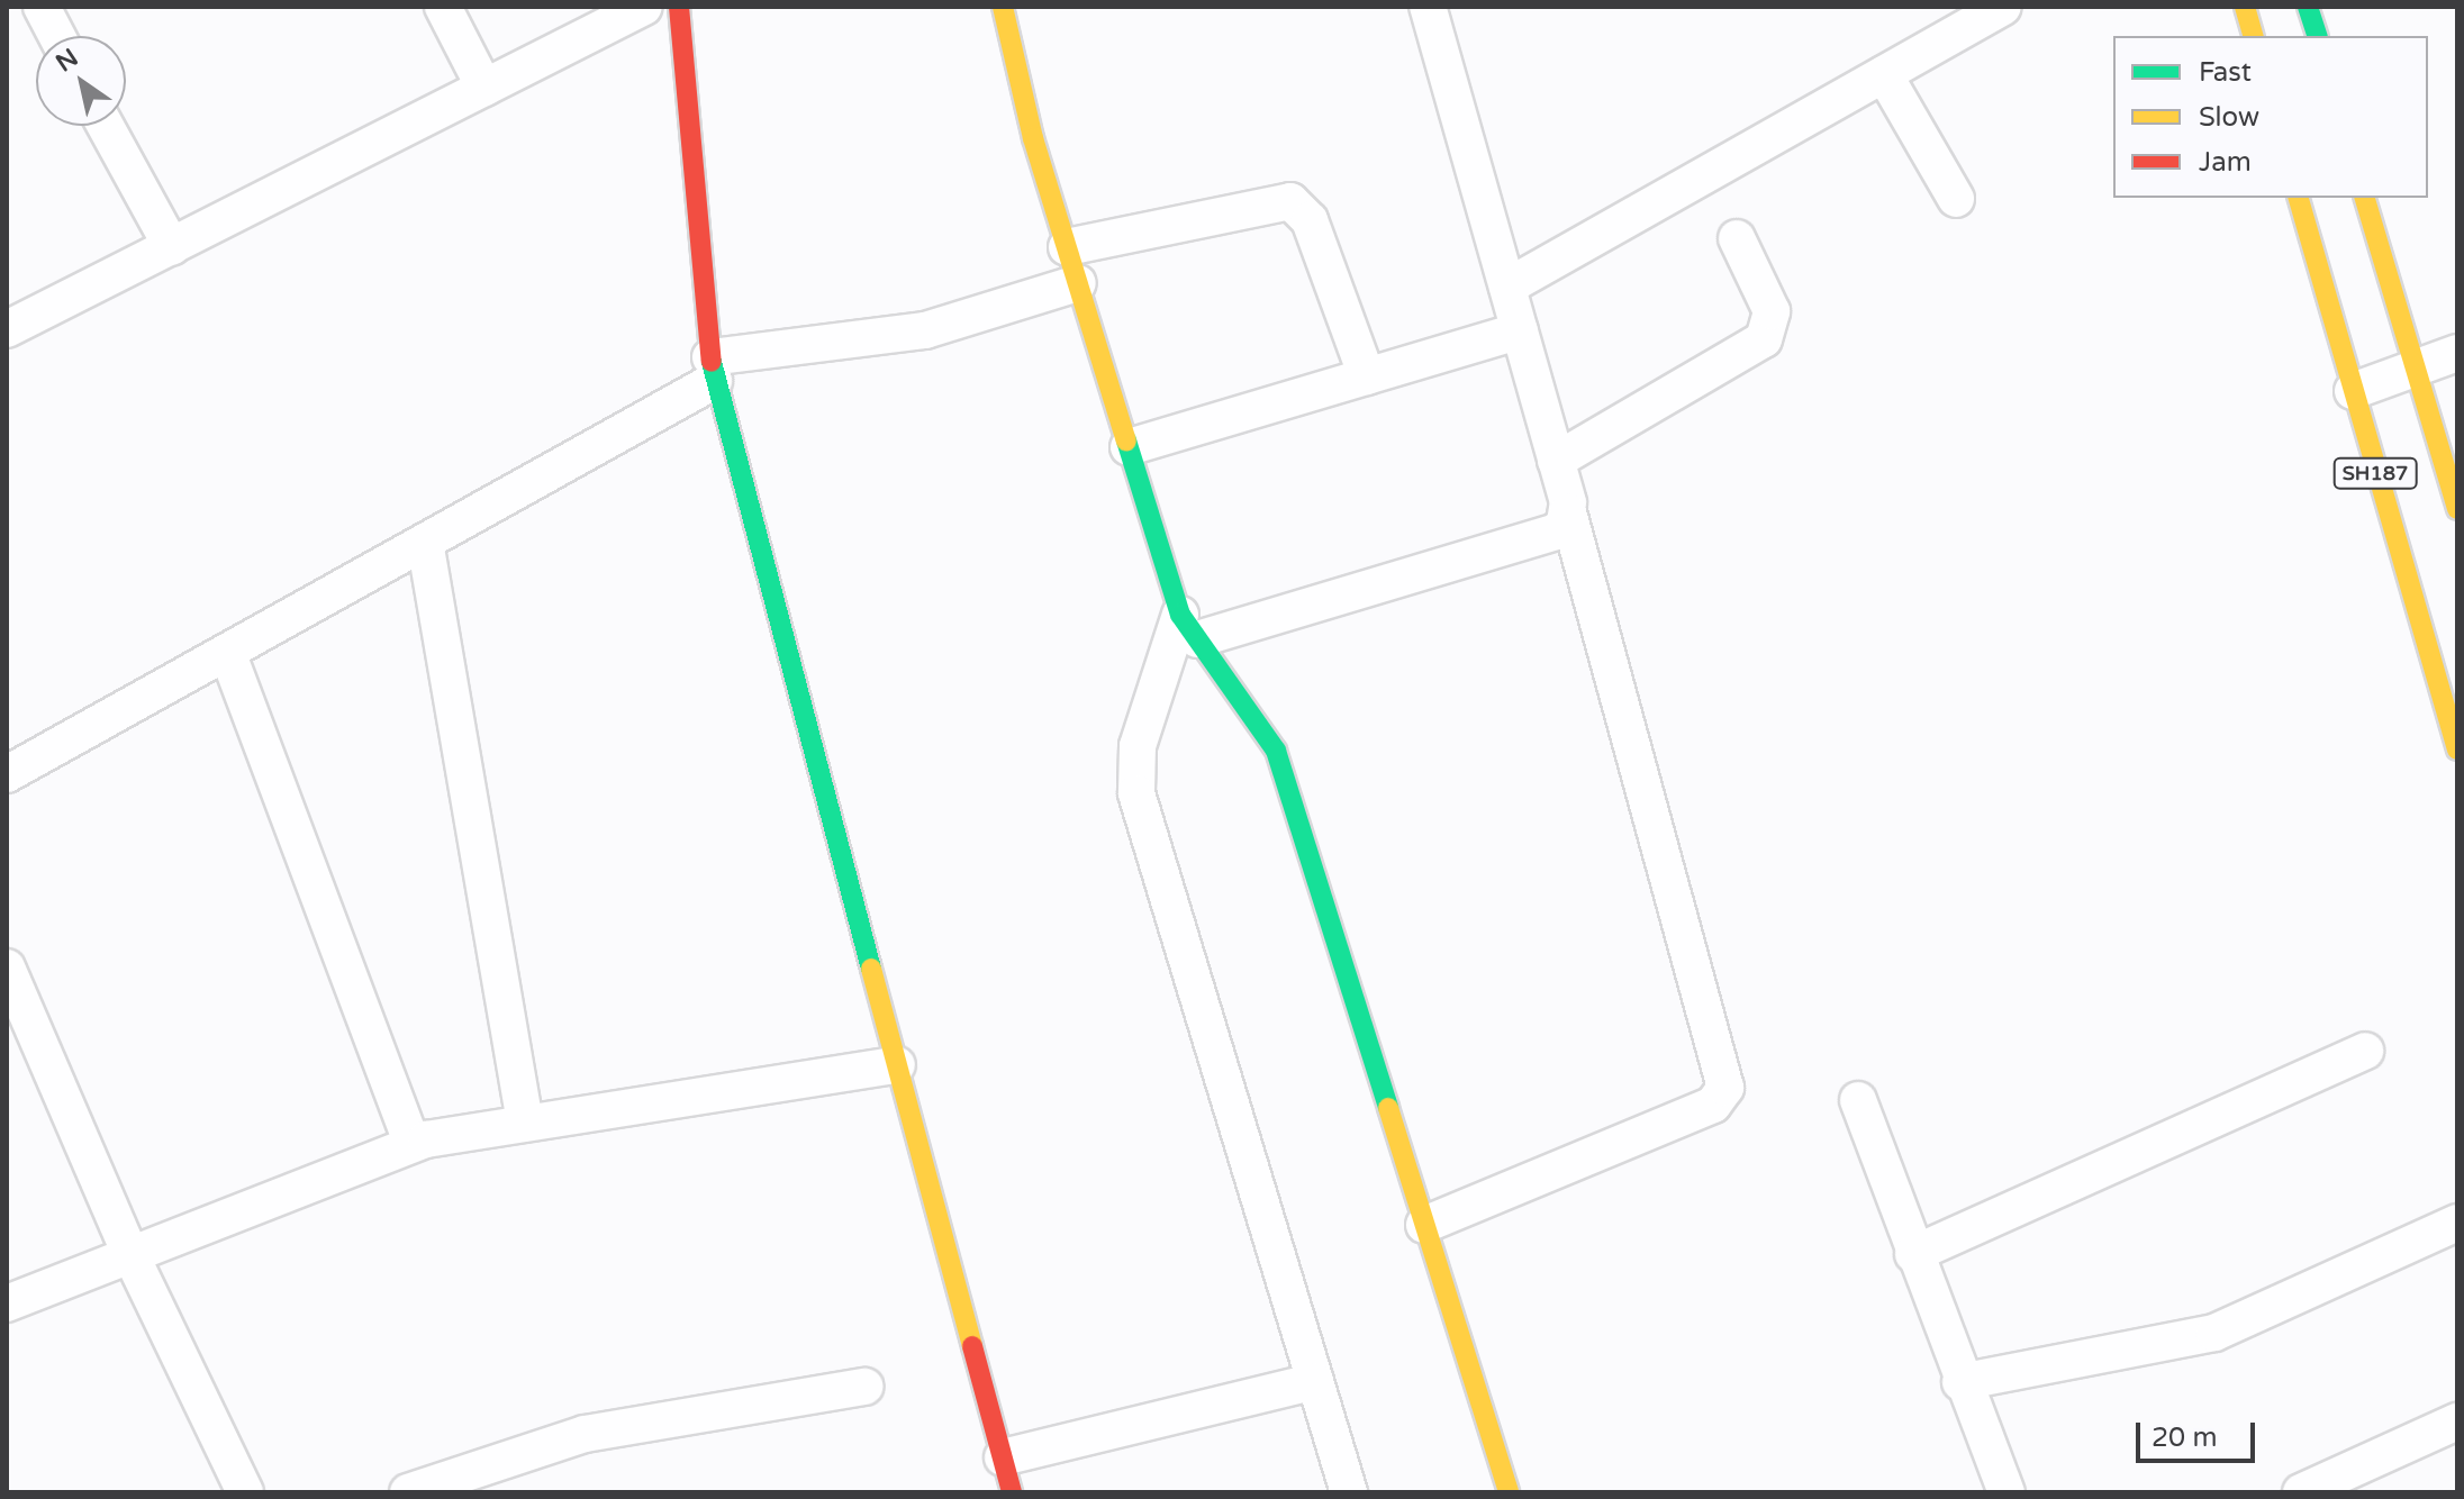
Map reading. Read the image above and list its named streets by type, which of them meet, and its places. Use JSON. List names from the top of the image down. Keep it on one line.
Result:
{"streets":{"street":["SH187"]},"legend":["Fast","Slow","Jam"],"scale_bar":"20 m","north":"top left"}
